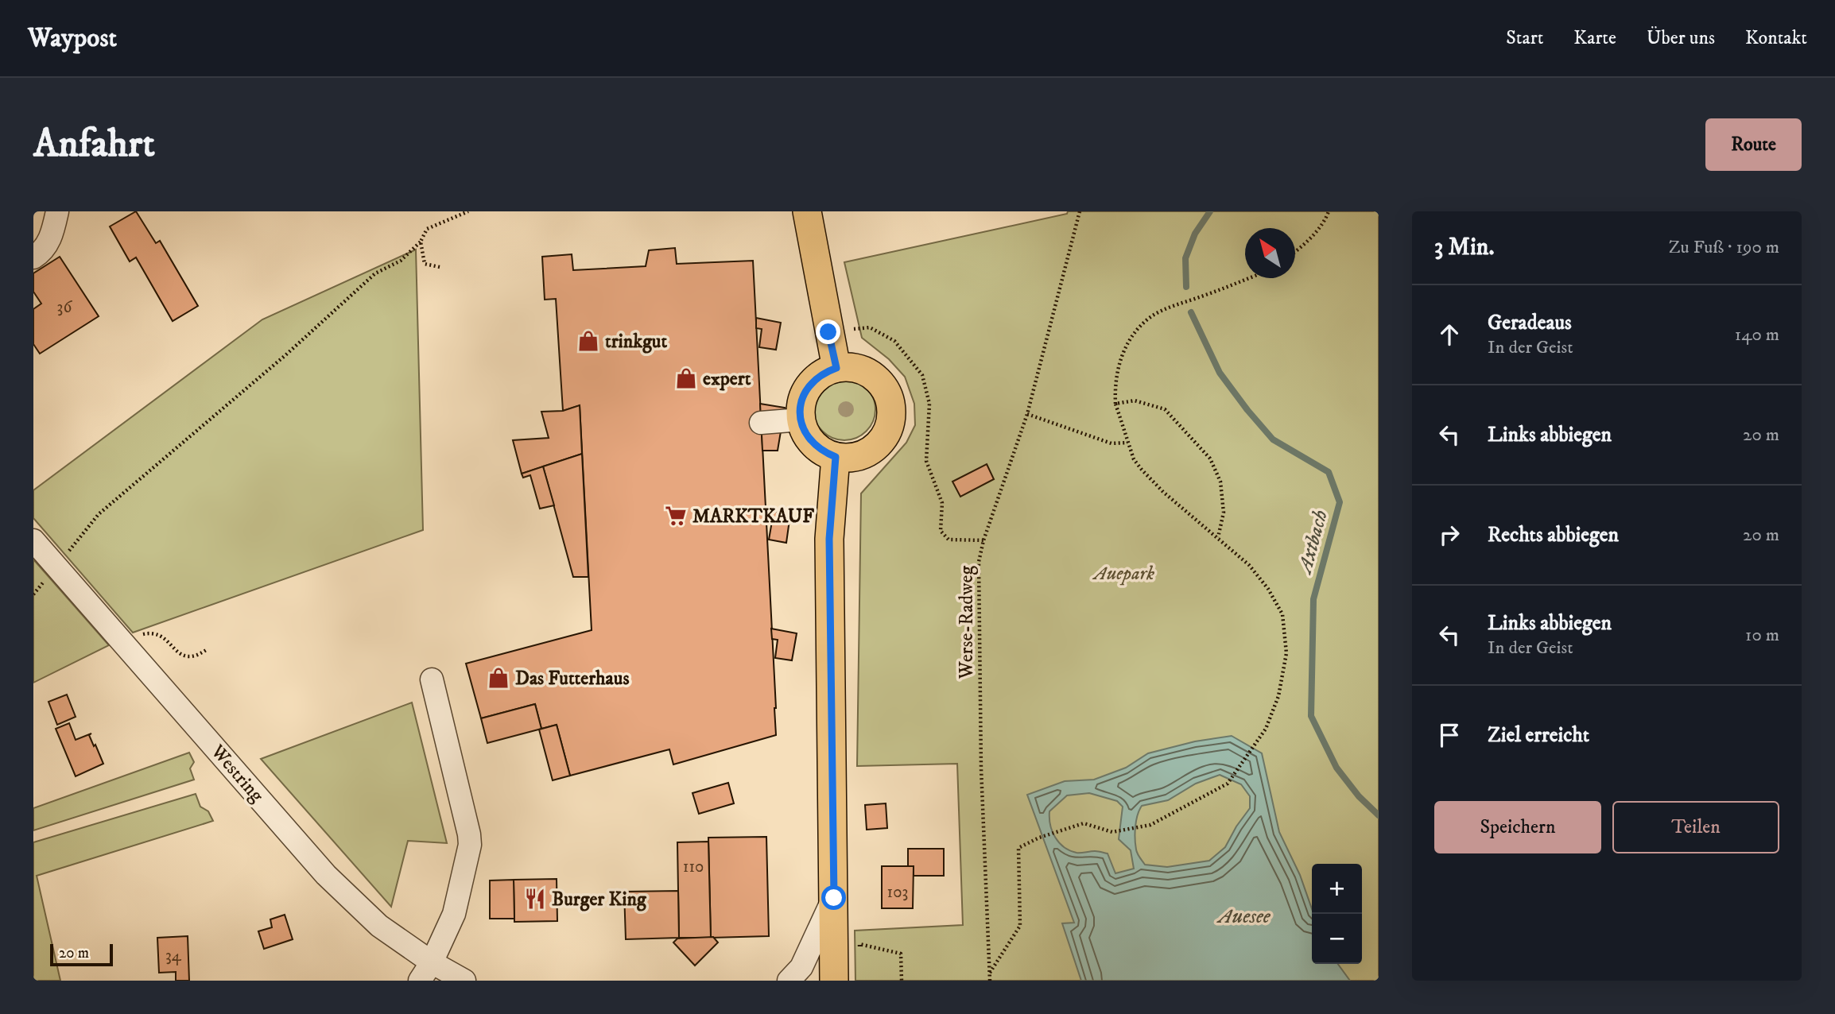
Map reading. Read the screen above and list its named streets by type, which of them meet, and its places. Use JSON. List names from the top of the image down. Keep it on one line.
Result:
{"streets":{"street":["Westring"],"path":["Werse-Radweg"]},"water":["Axtbach","Auesee"],"parks":["Auepark"],"places":{"shop":["trinkgut","expert","Das Futterhaus"],"supermarket":["MARKTKAUF"],"restaurant":["Burger King"]},"house_numbers":["36","110","103","34"],"scale_bar":"20 m","north":"top left","page":{"header":"Waypost","nav":["Start","Karte","Über uns","Kontakt"],"buttons":["Route",["Speichern","Teilen"]],"title":"Anfahrt","heading":["3 Min.","Zu Fuß · 190 m"],"list":[["Geradeaus","In der Geist","140 m"],["Links abbiegen","20 m"],["Rechts abbiegen","20 m"],["Links abbiegen","In der Geist","10 m"],"Ziel erreicht"],"map_buttons":["+","−"],"scale":"20 m"}}
